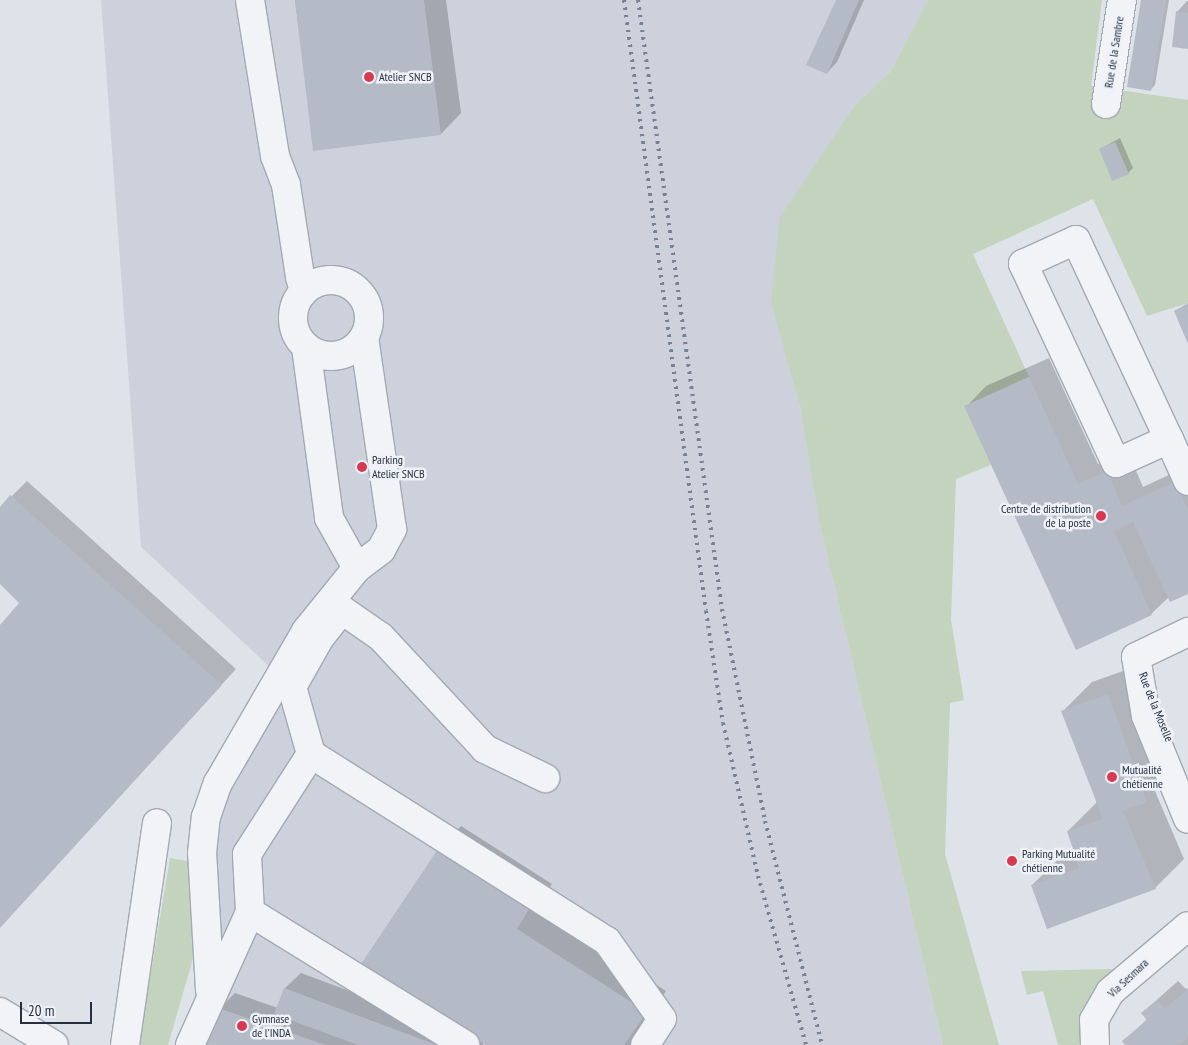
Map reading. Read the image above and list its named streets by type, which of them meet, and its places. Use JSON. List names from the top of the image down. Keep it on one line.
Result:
{"streets":{"street":["Rue de la Sambre","Rue de la Moselle","Via Sesmara"]},"places":["Atelier SNCB","Parking Atelier SNCB","Centre de distribution de la poste","Mutualité chétienne","Parking Mutualité chétienne","Gymnase de l'INDA"],"scale_bar":"20 m"}
